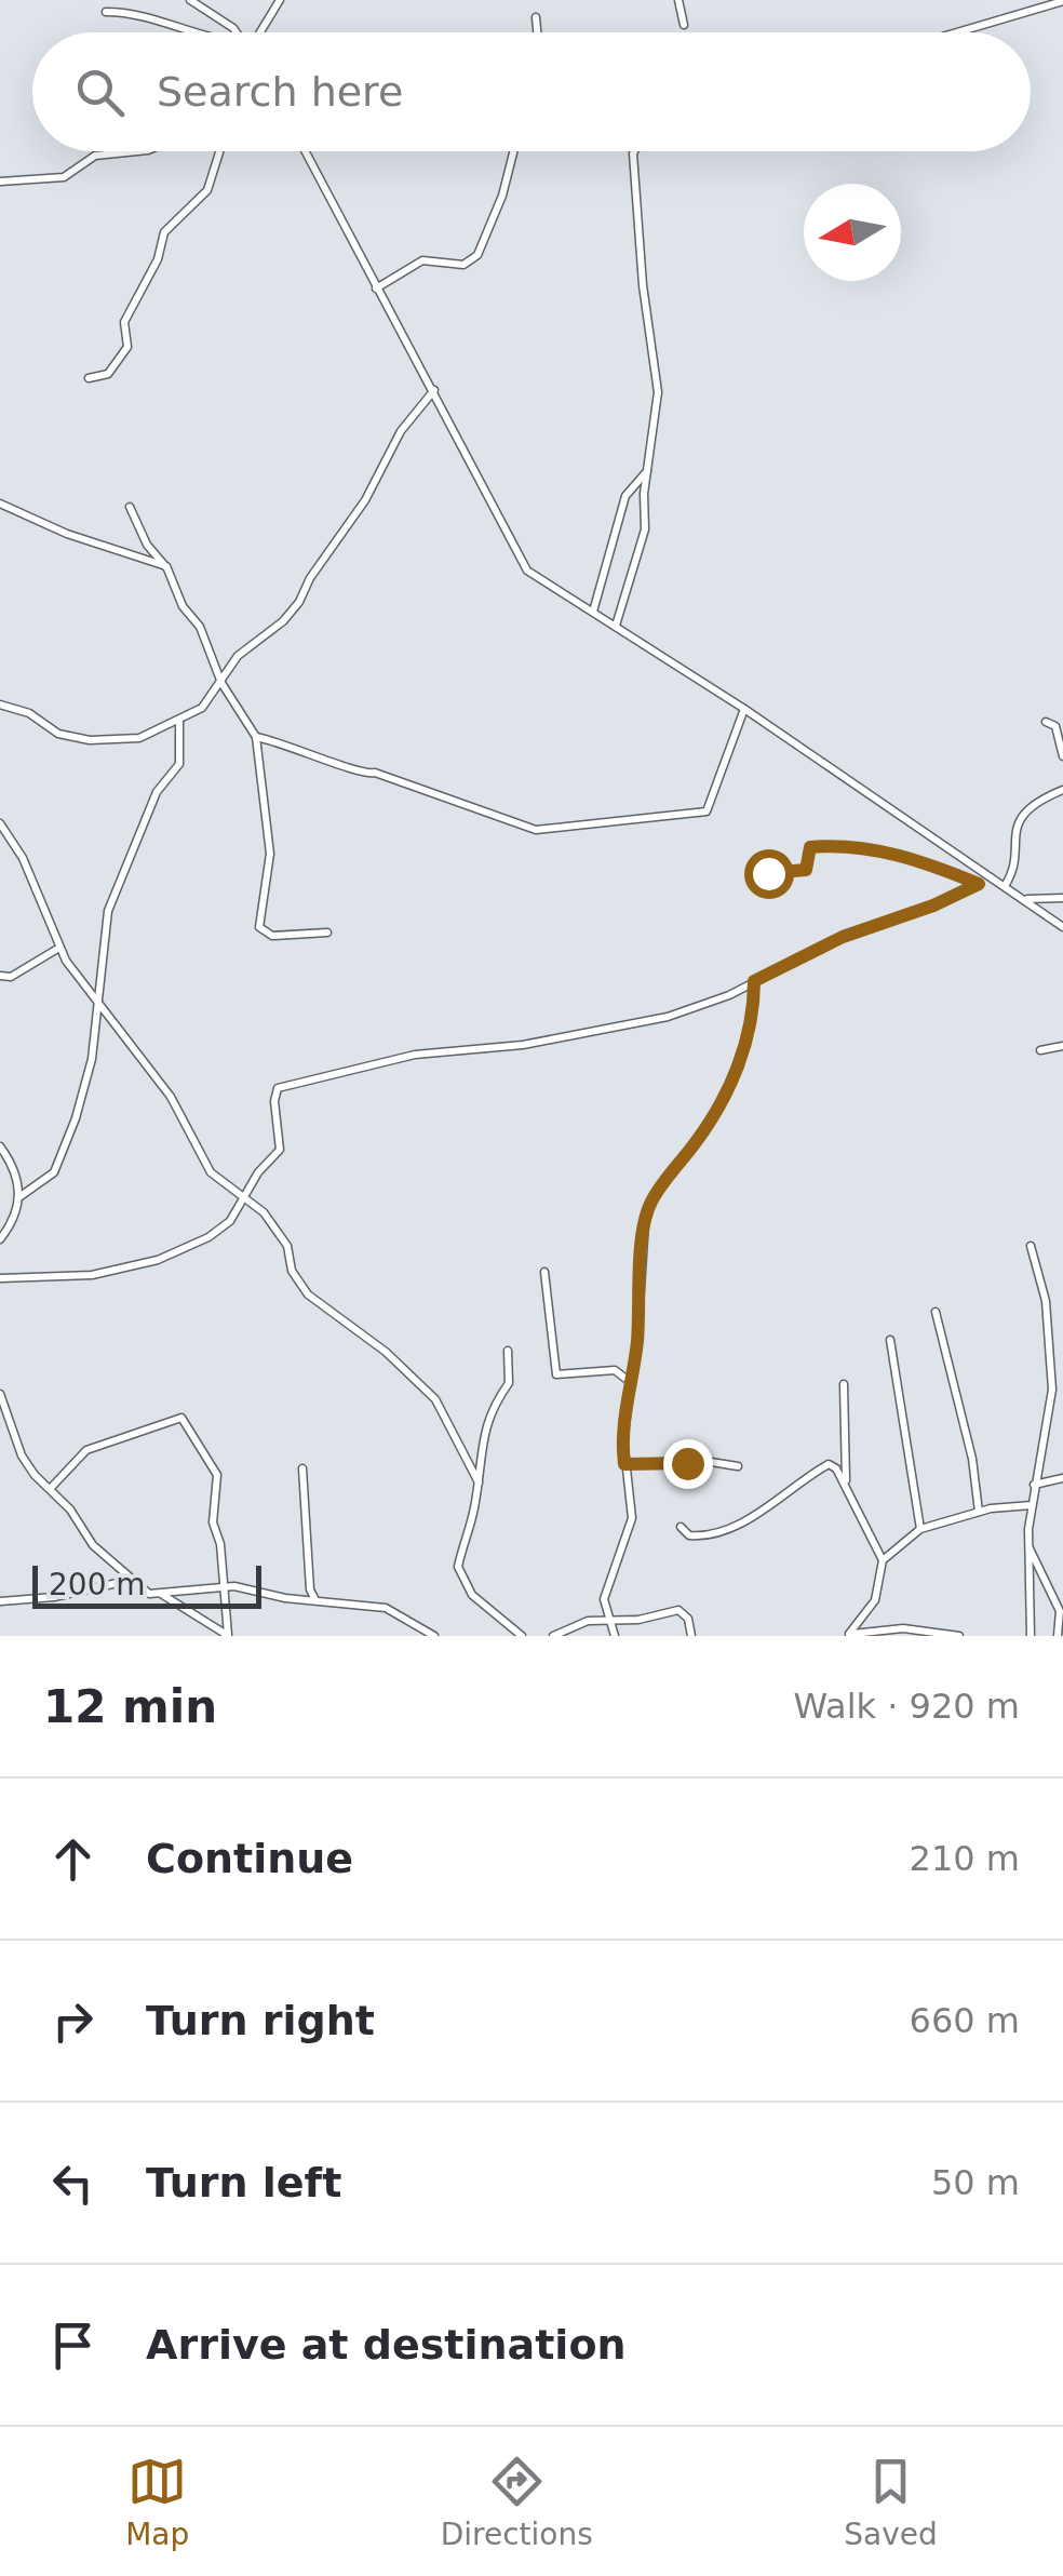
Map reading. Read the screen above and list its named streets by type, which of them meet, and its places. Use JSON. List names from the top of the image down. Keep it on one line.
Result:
{"scale_bar":"200 m","north":"left","page":{"search":"Search here","scale":"200 m","heading":["12 min","Walk · 920 m"],"list":[["Continue","210 m"],["Turn right","660 m"],["Turn left","50 m"],"Arrive at destination"],"nav":["Map","Directions","Saved"]}}
